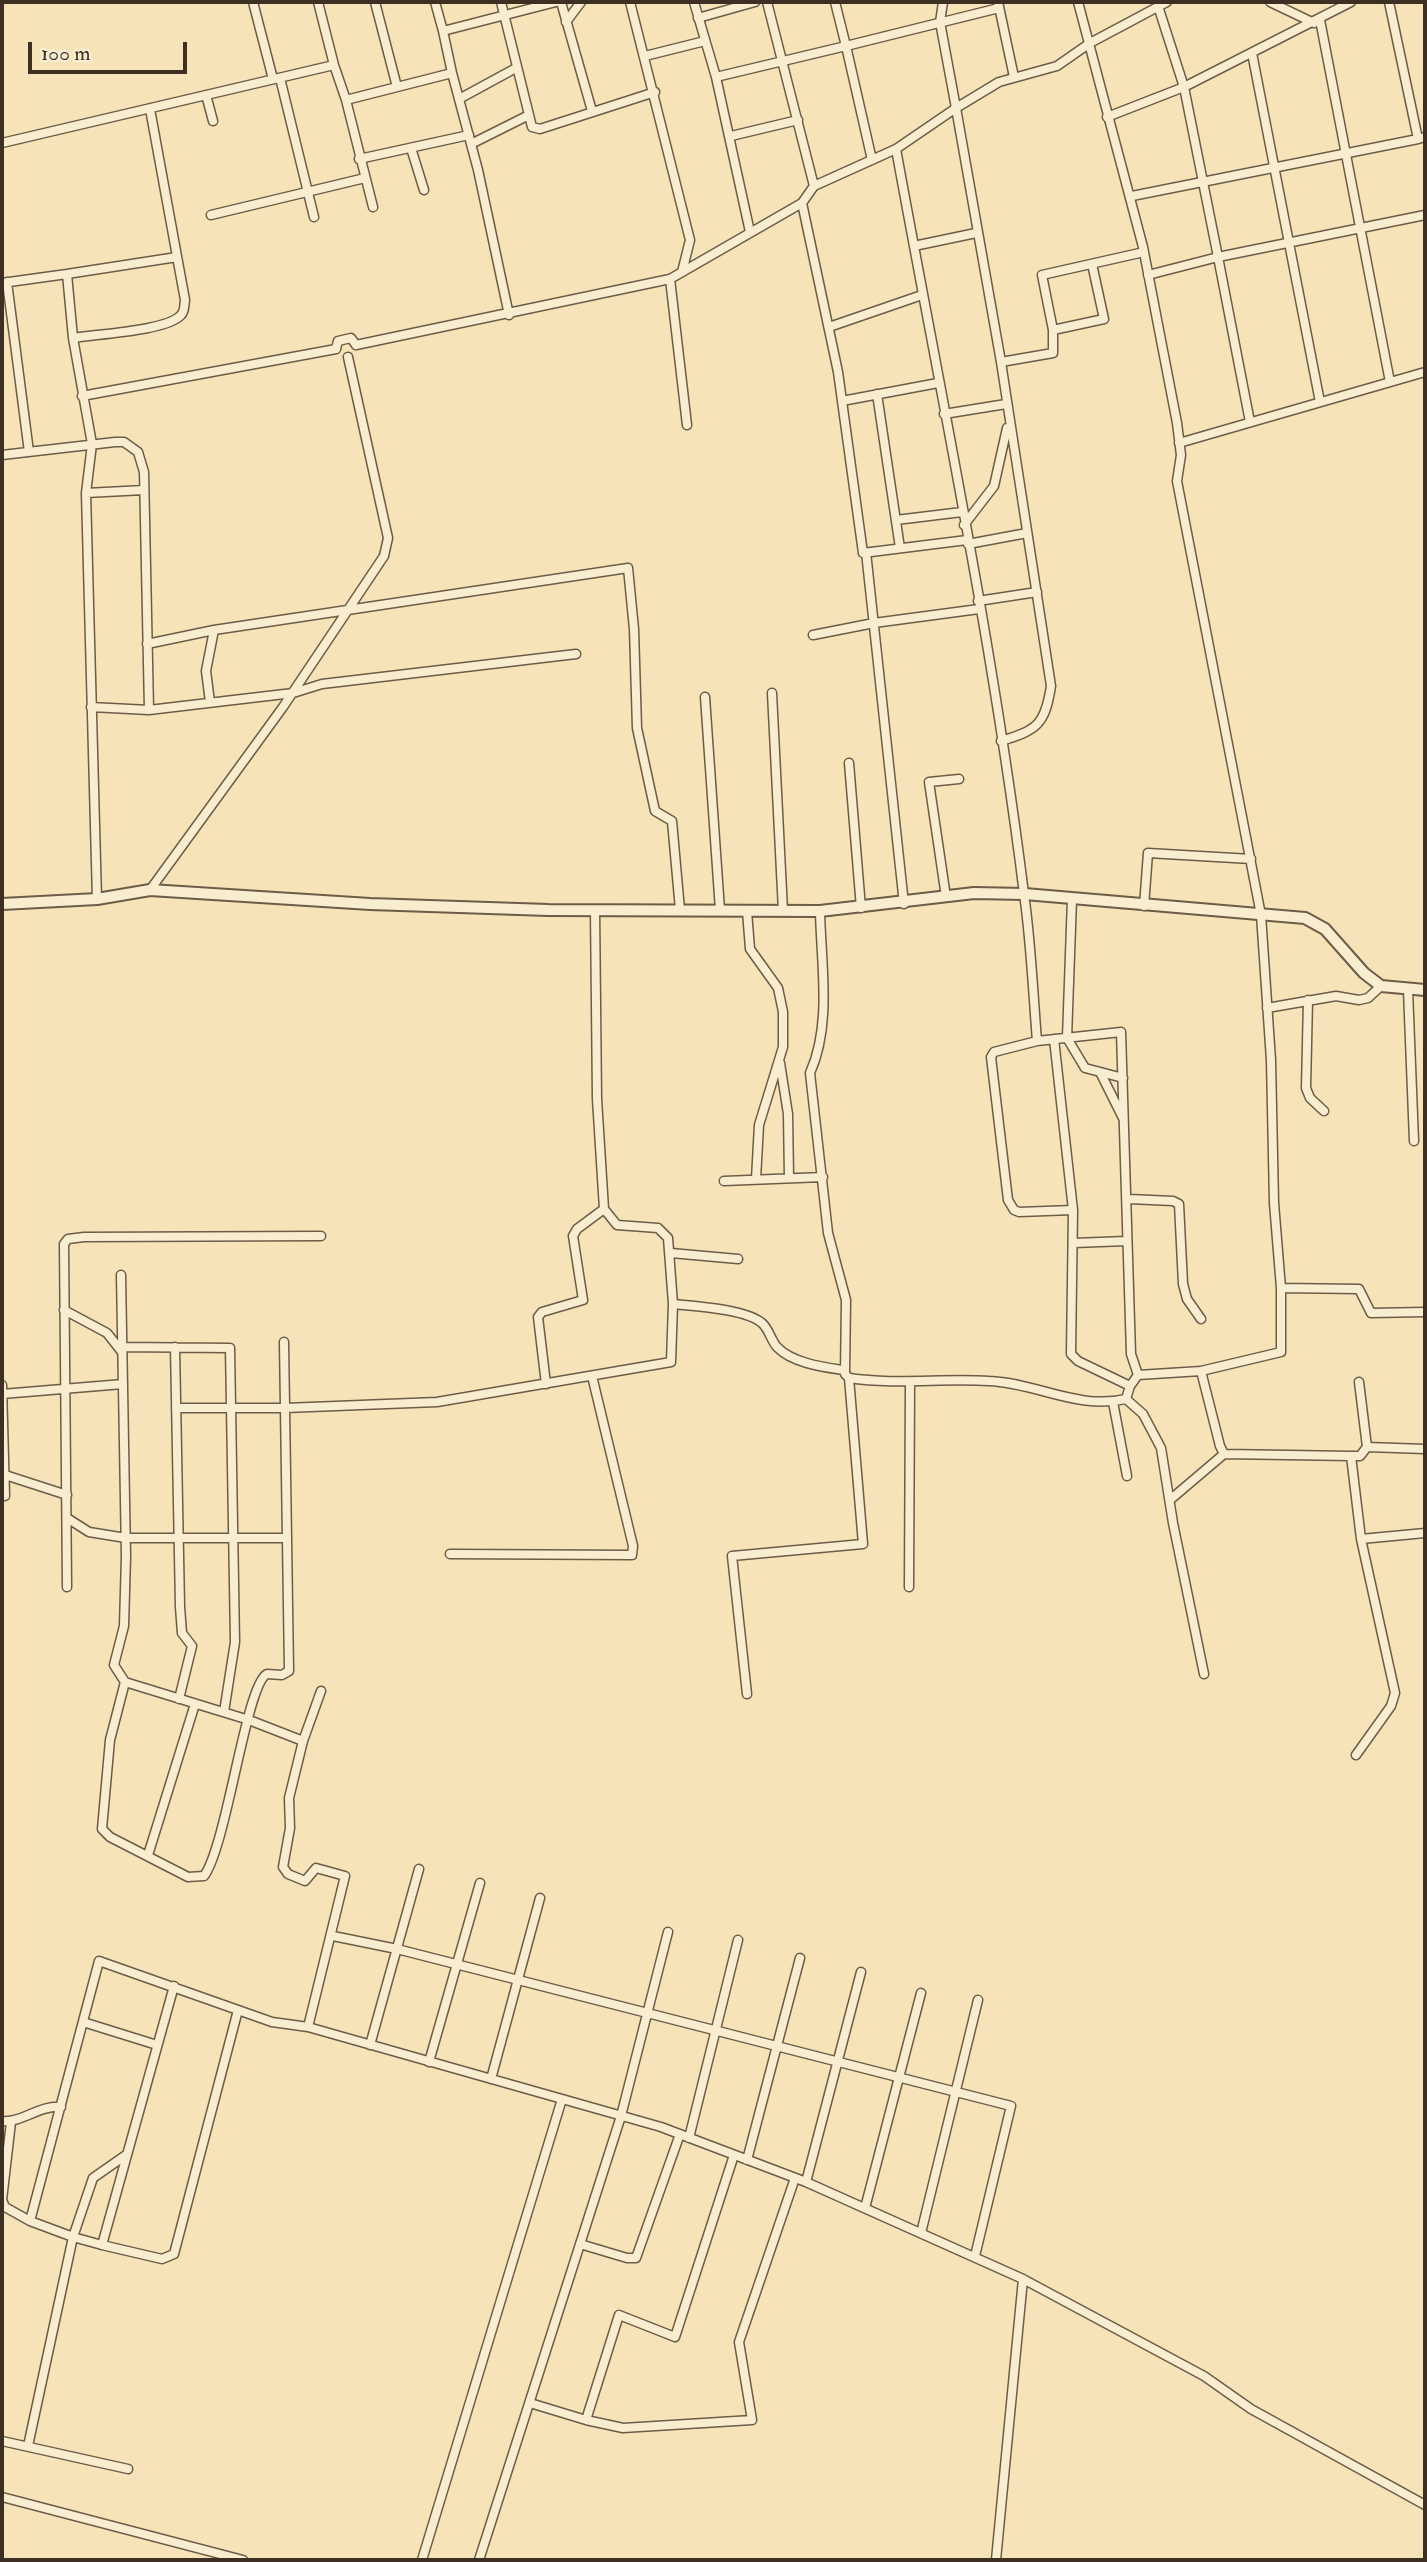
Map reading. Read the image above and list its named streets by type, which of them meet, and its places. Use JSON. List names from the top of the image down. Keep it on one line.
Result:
{"scale_bar":"100 m"}
